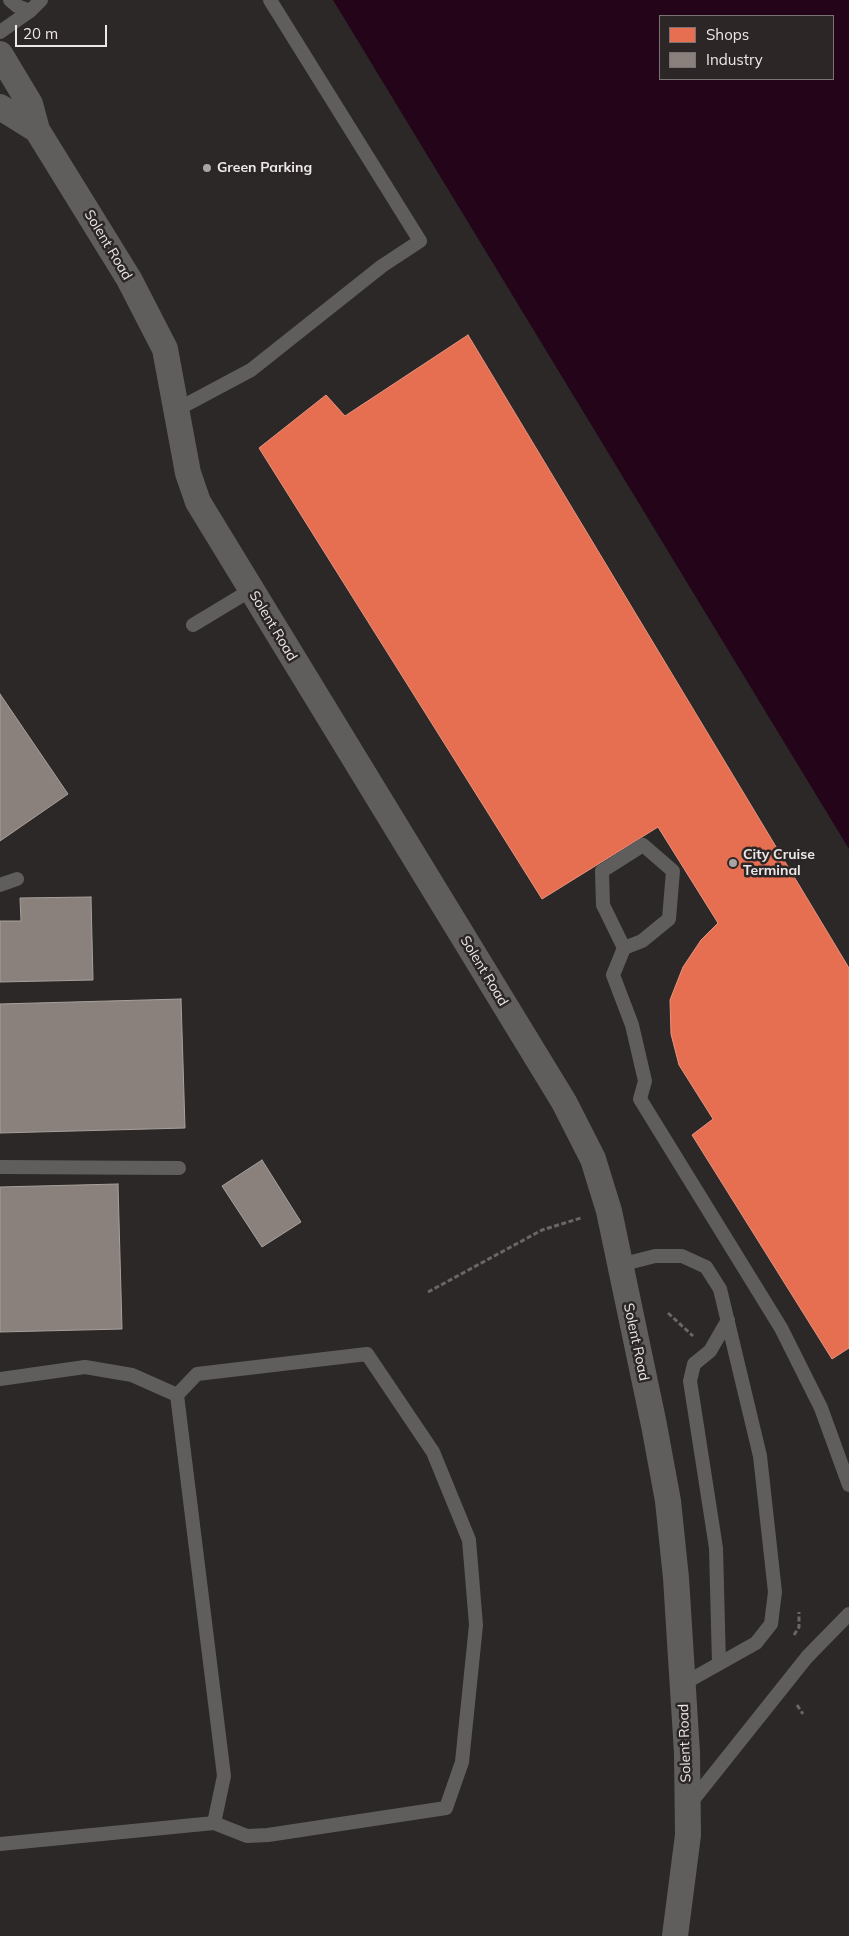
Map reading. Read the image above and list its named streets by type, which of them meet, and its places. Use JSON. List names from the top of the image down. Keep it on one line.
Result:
{"streets":{"street":["Solent Road"]},"places":["Green Parking","City Cruise Terminal"],"legend":["Shops","Industry"],"scale_bar":"20 m"}
